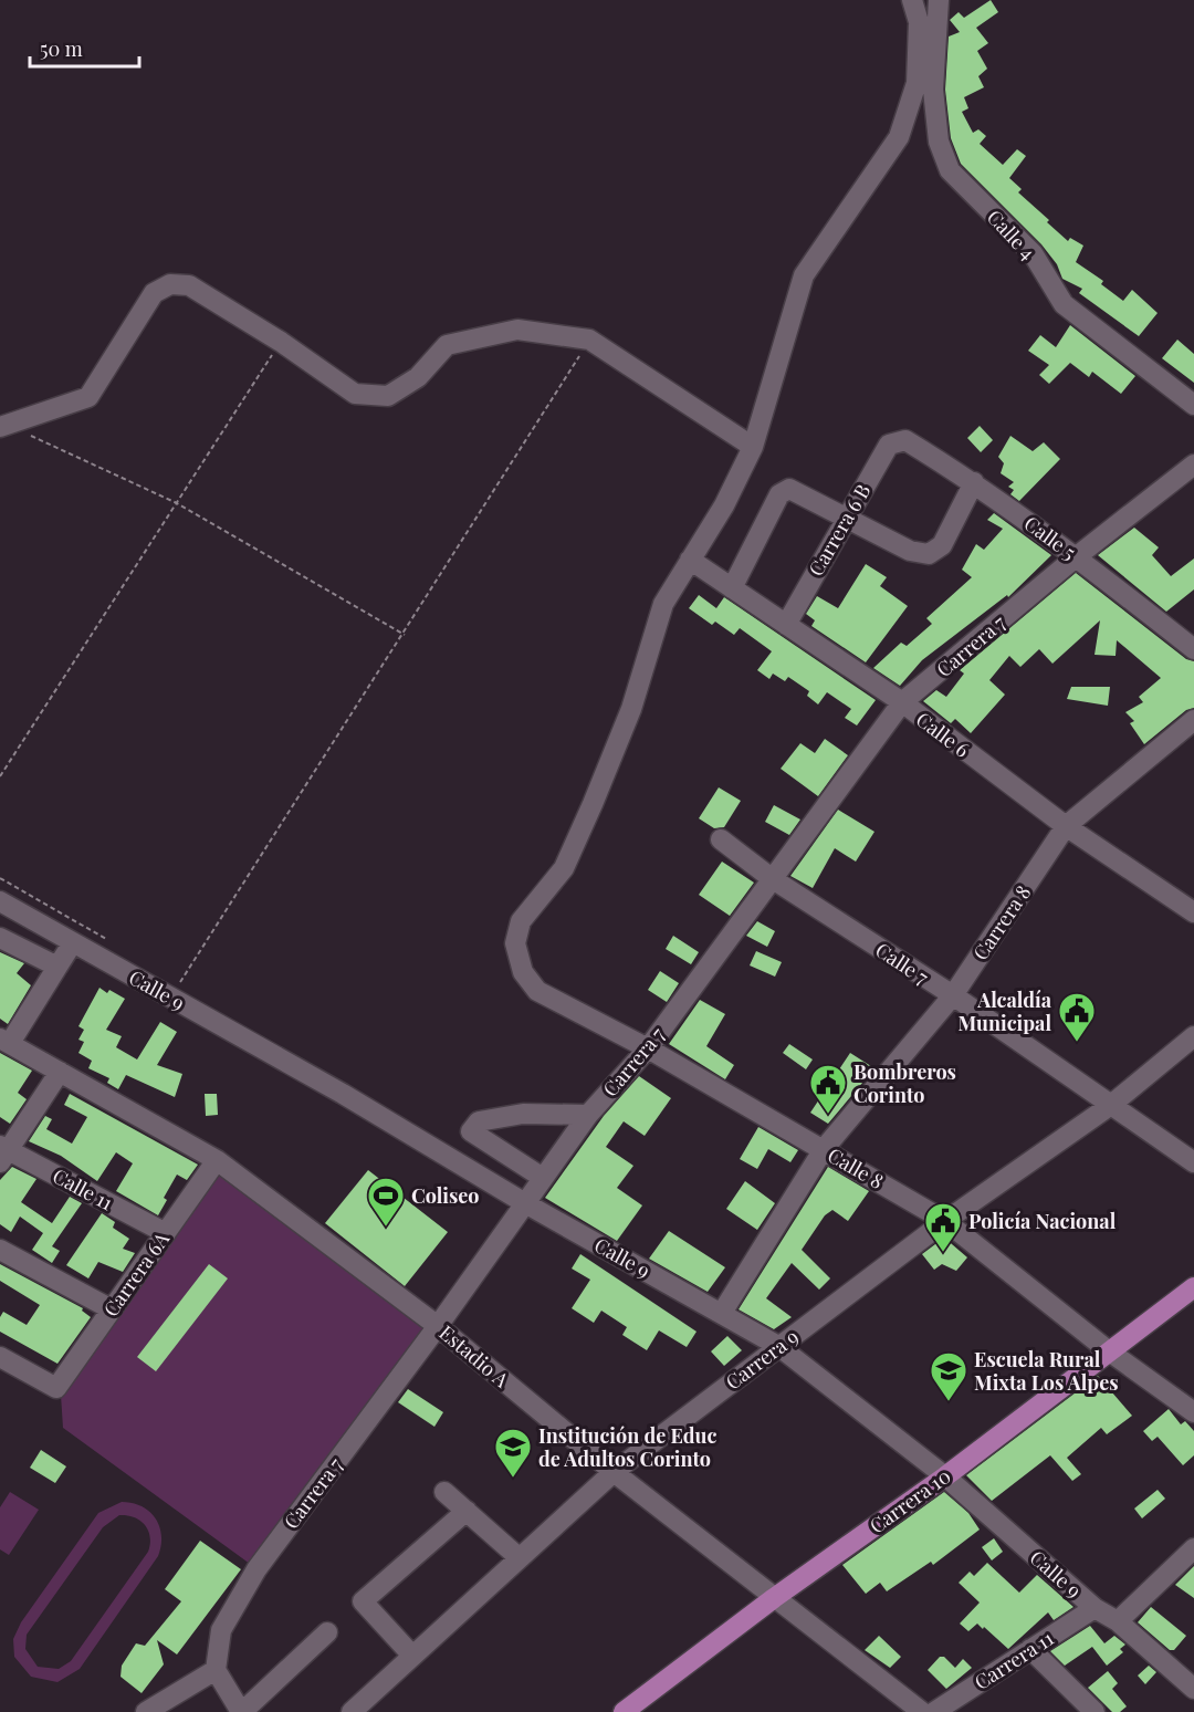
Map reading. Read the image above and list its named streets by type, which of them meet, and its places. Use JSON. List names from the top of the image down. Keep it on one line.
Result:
{"streets":{"main road":["Carrera 10"],"street":["Calle 4","Carrera 6 B","Calle 5","Carrera 7","Calle 6","Carrera 8","Calle 7","Calle 9","Calle 8","Calle 11","Carrera 6A","Estadio A","Carrera 9","Carrera 11"]},"crossings":[["Carrera 6 B","Calle 5"],["Carrera 6 B","Calle 6"],["Calle 5","Carrera 7"],["Carrera 7","Calle 6"],["Carrera 7","Calle 7"],["Carrera 7","Calle 9"],["Carrera 7","Calle 8"],["Carrera 7","Estadio A"],["Calle 6","Carrera 8"],["Calle 6","Calle 8"],["Carrera 8","Calle 7"],["Carrera 8","Calle 9"],["Carrera 8","Calle 8"],["Calle 7","Carrera 9"],["Calle 9","Carrera 9"],["Calle 9","Carrera 10"],["Calle 9","Carrera 11"],["Calle 8","Carrera 9"],["Calle 8","Carrera 10"],["Calle 11","Carrera 6A"],["Carrera 6A","Estadio A"],["Estadio A","Carrera 9"],["Estadio A","Carrera 10"]],"places":{"public building":["Alcaldía Municipal","Bombreros Corinto","Policía Nacional"],"sports":["Coliseo"],"school or university":["Escuela Rural Mixta Los Alpes","Institución de Educ de Adultos Corinto"]},"scale_bar":"50 m"}
